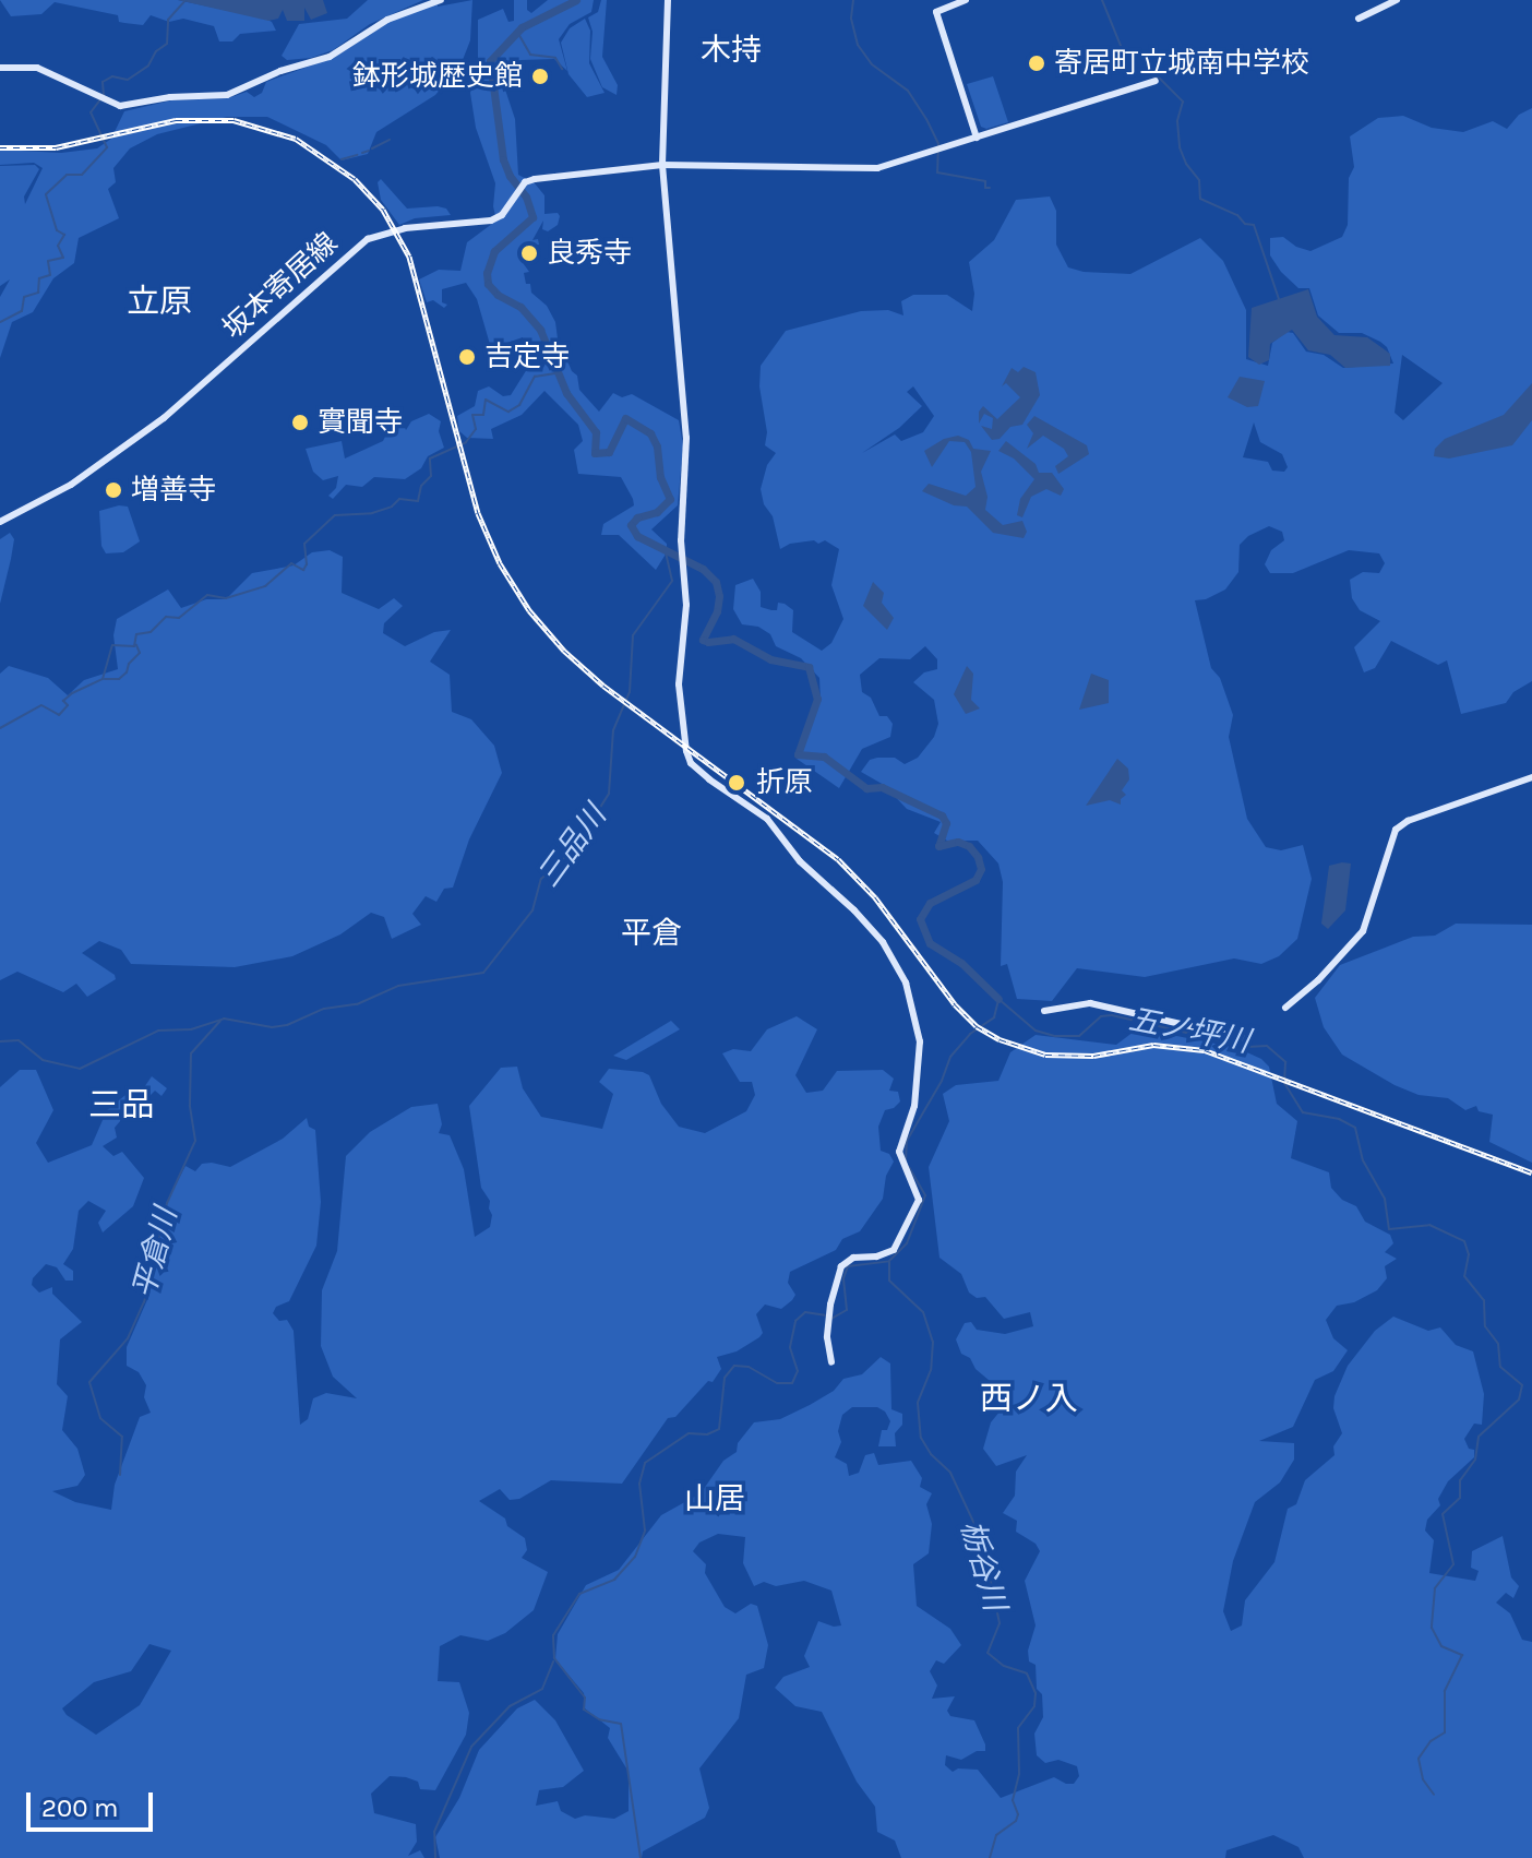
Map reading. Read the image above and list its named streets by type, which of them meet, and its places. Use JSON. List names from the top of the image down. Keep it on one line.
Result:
{"streets":{"street":["坂本寄居線"]},"districts":["木持","立原","平倉","三品","西ノ入","山居"],"water":["三品川","五ノ坪川","平倉川","栃谷川"],"places":["寄居町立城南中学校","鉢形城歴史館","良秀寺","吉定寺","實聞寺","増善寺","折原"],"scale_bar":"200 m"}
